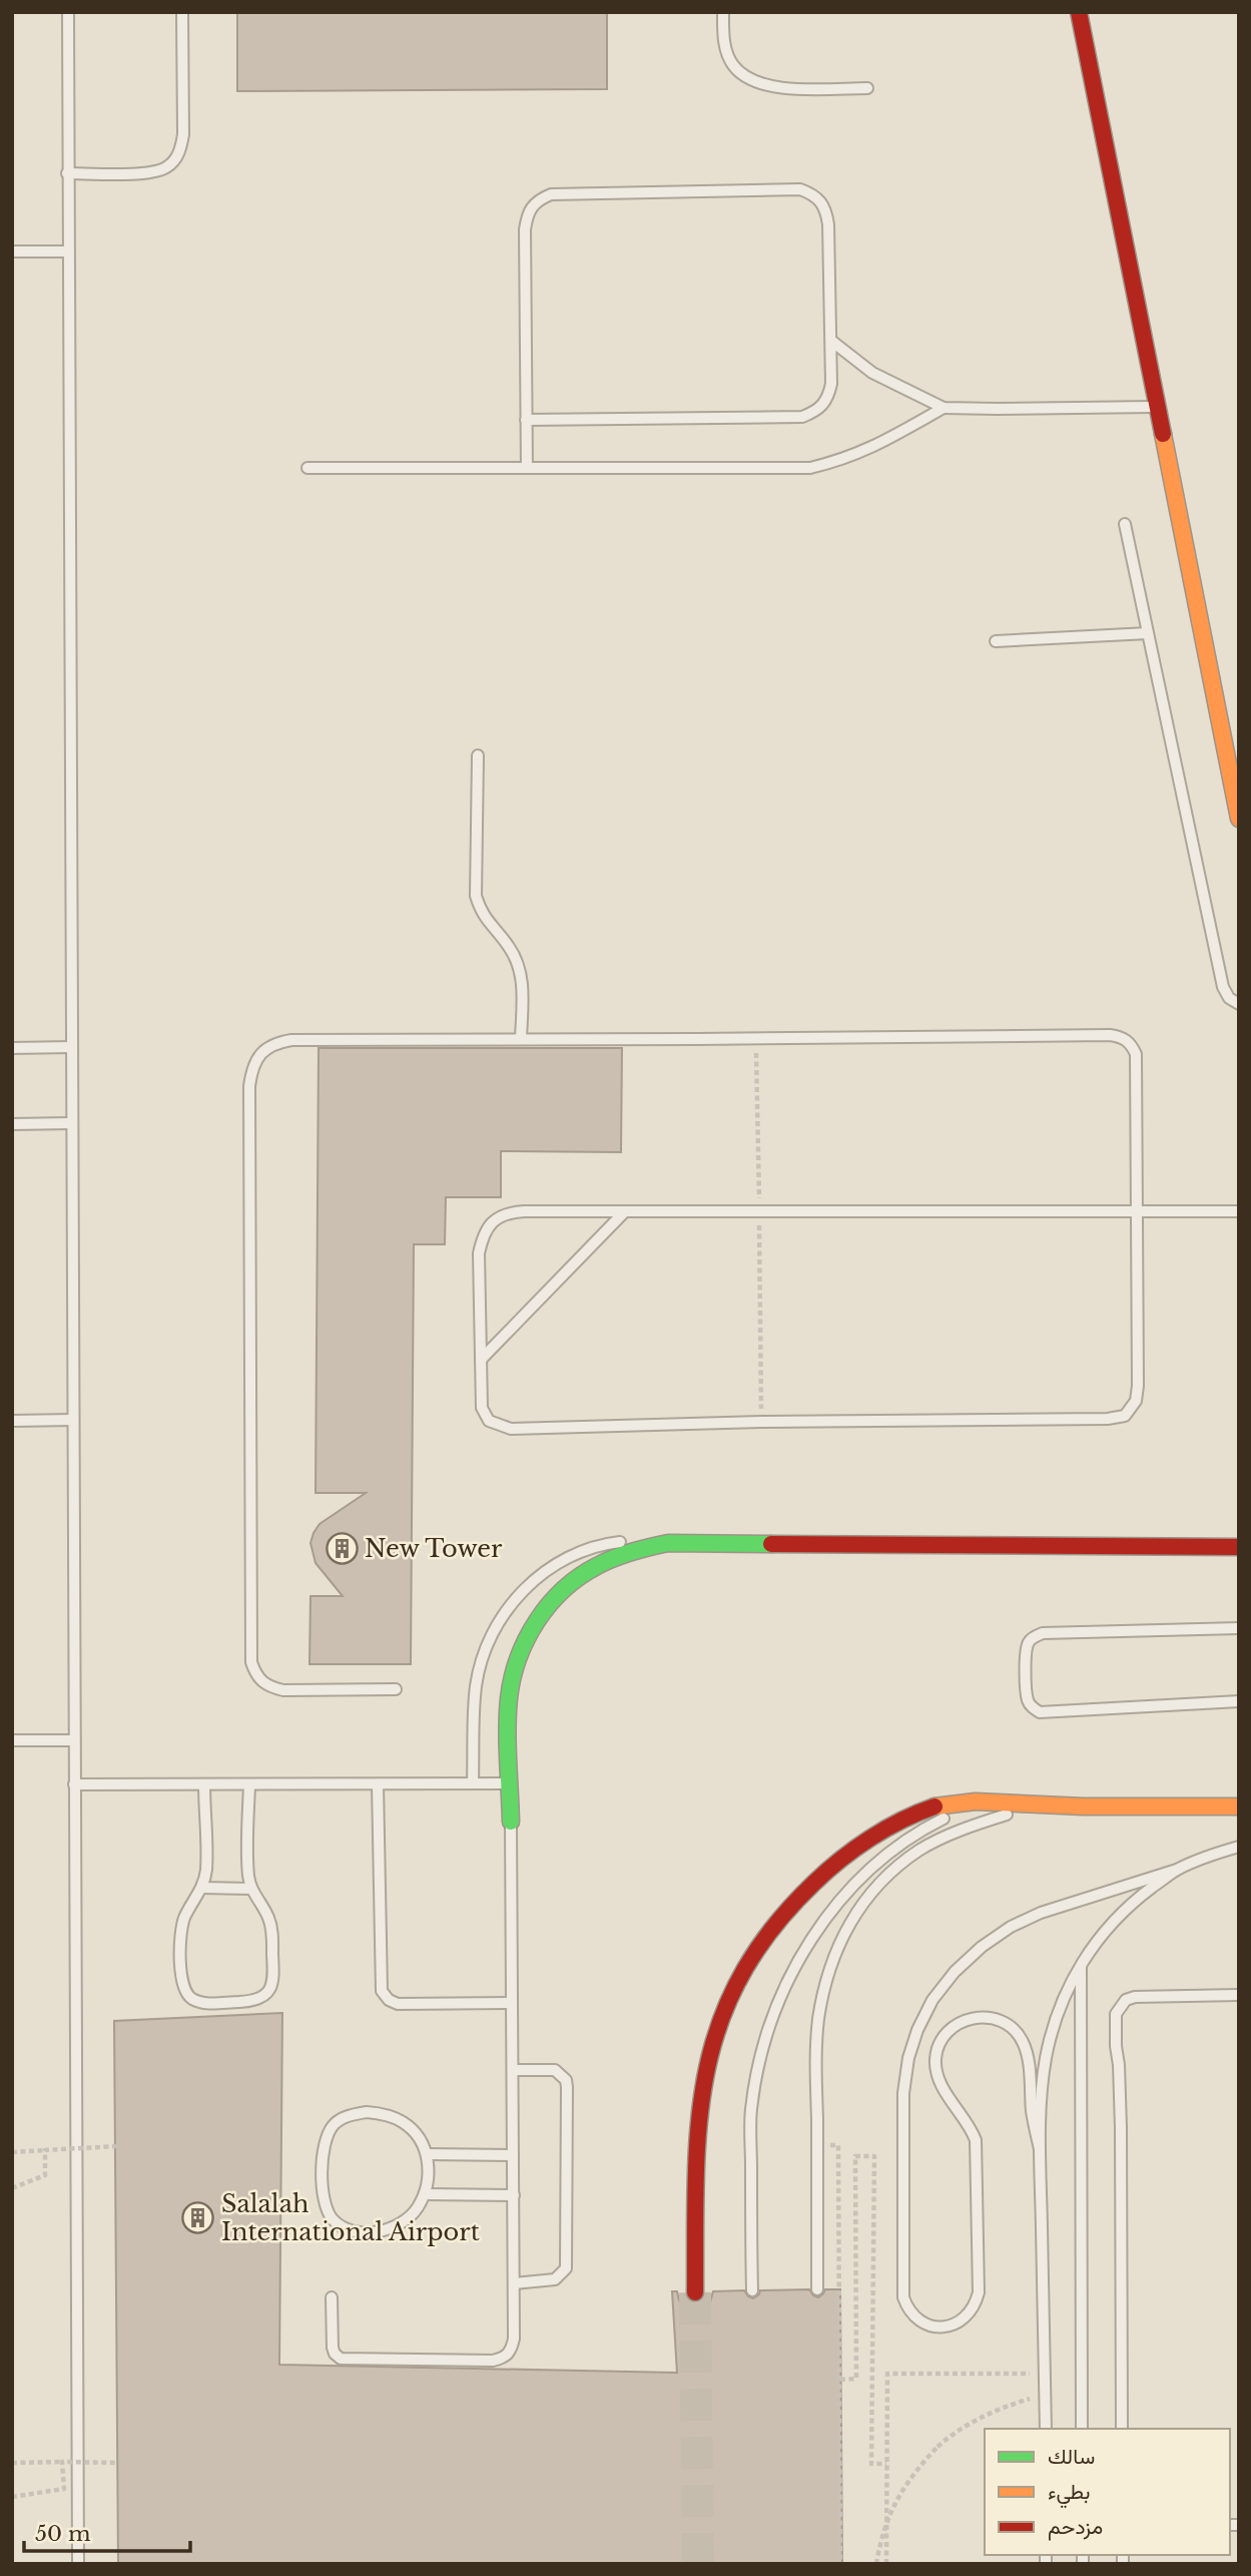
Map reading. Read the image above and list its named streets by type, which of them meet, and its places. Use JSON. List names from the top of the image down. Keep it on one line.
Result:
{"places":{"building":["New Tower","Salalah International Airport"]},"legend":["سالك","بطيء","مزدحم"],"scale_bar":"50 m"}
